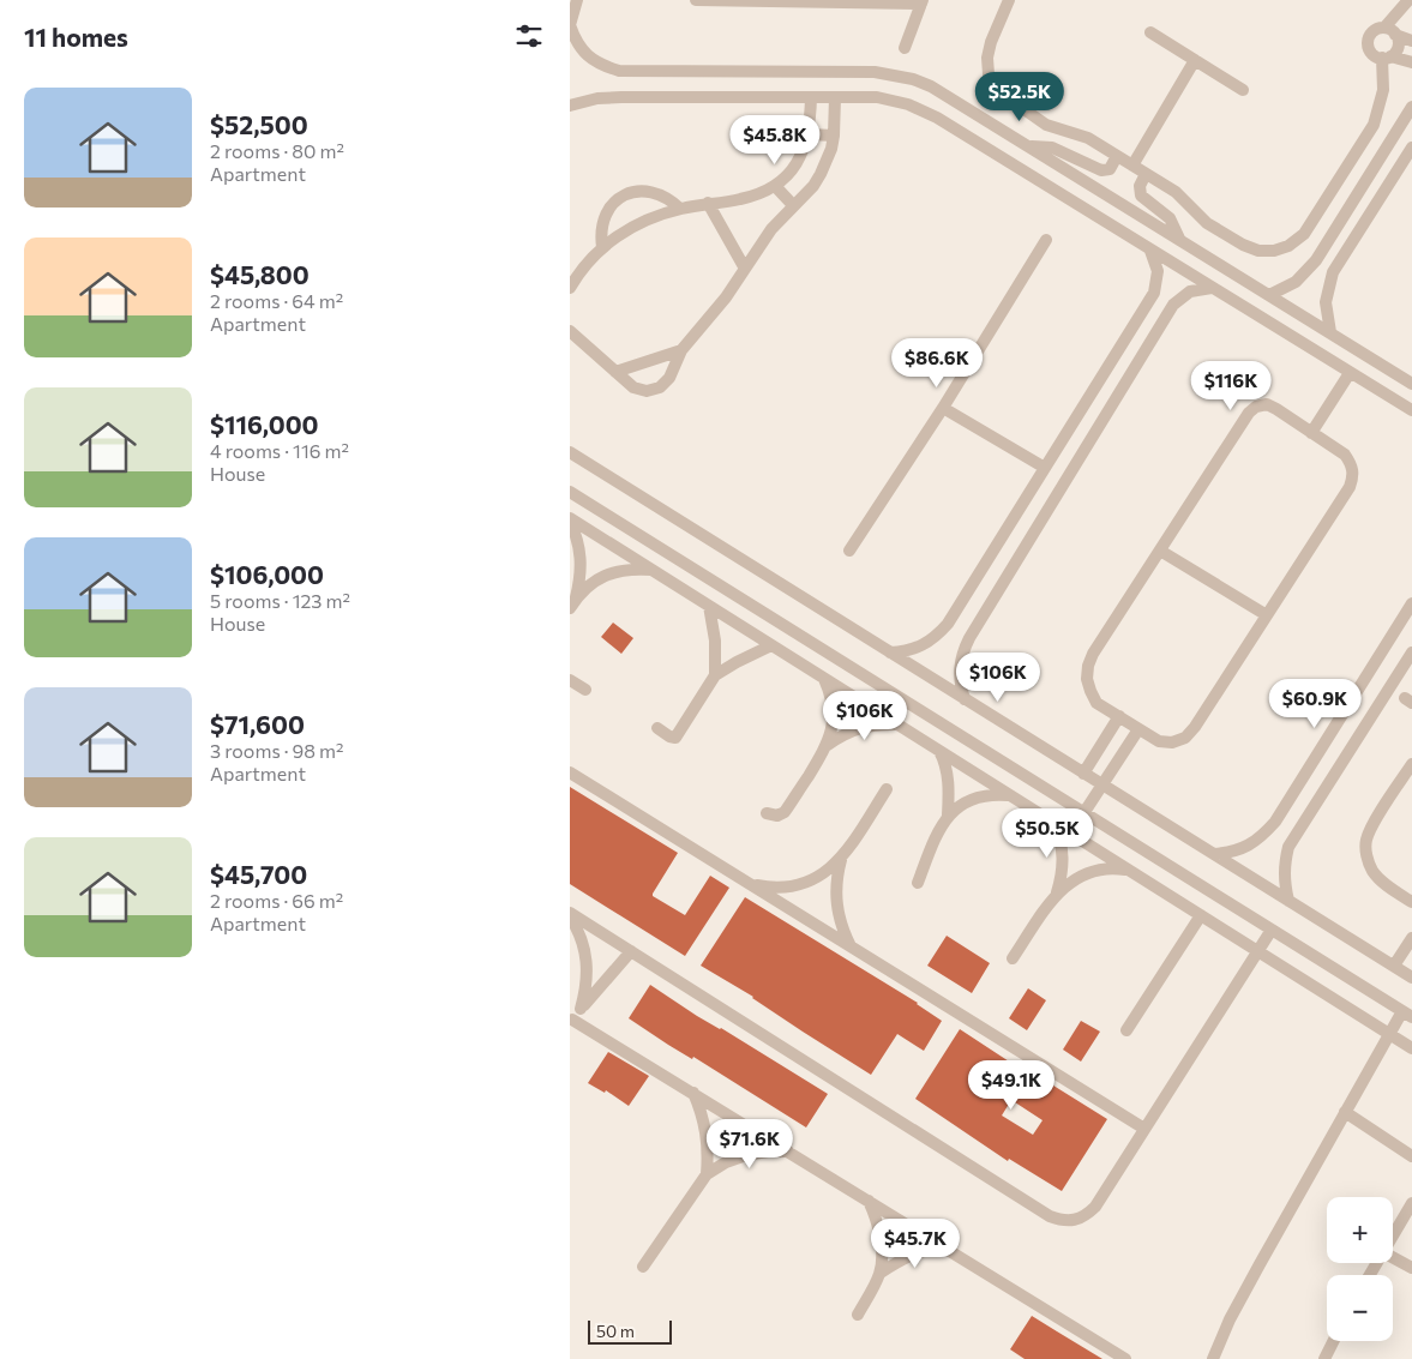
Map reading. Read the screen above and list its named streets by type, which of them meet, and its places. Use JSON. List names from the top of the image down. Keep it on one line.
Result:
{"scale_bar":"50 m","page":{"heading":"11 homes","list":[{"name":"$52,500","note":"2 rooms · 80 m² · Apartment"},{"name":"$45,800","note":"2 rooms · 64 m² · Apartment"},{"name":"$116,000","note":"4 rooms · 116 m² · House"},{"name":"$106,000","note":"5 rooms · 123 m² · House"},{"name":"$71,600","note":"3 rooms · 98 m² · Apartment"},{"name":"$45,700","note":"2 rooms · 66 m² · Apartment"}],"price":["$52.5K","$45.8K","$86.6K","$116K","$106K","$60.9K","$106K","$50.5K","$49.1K","$71.6K","$45.7K"],"map_buttons":["+","−"],"scale":"50 m"}}
